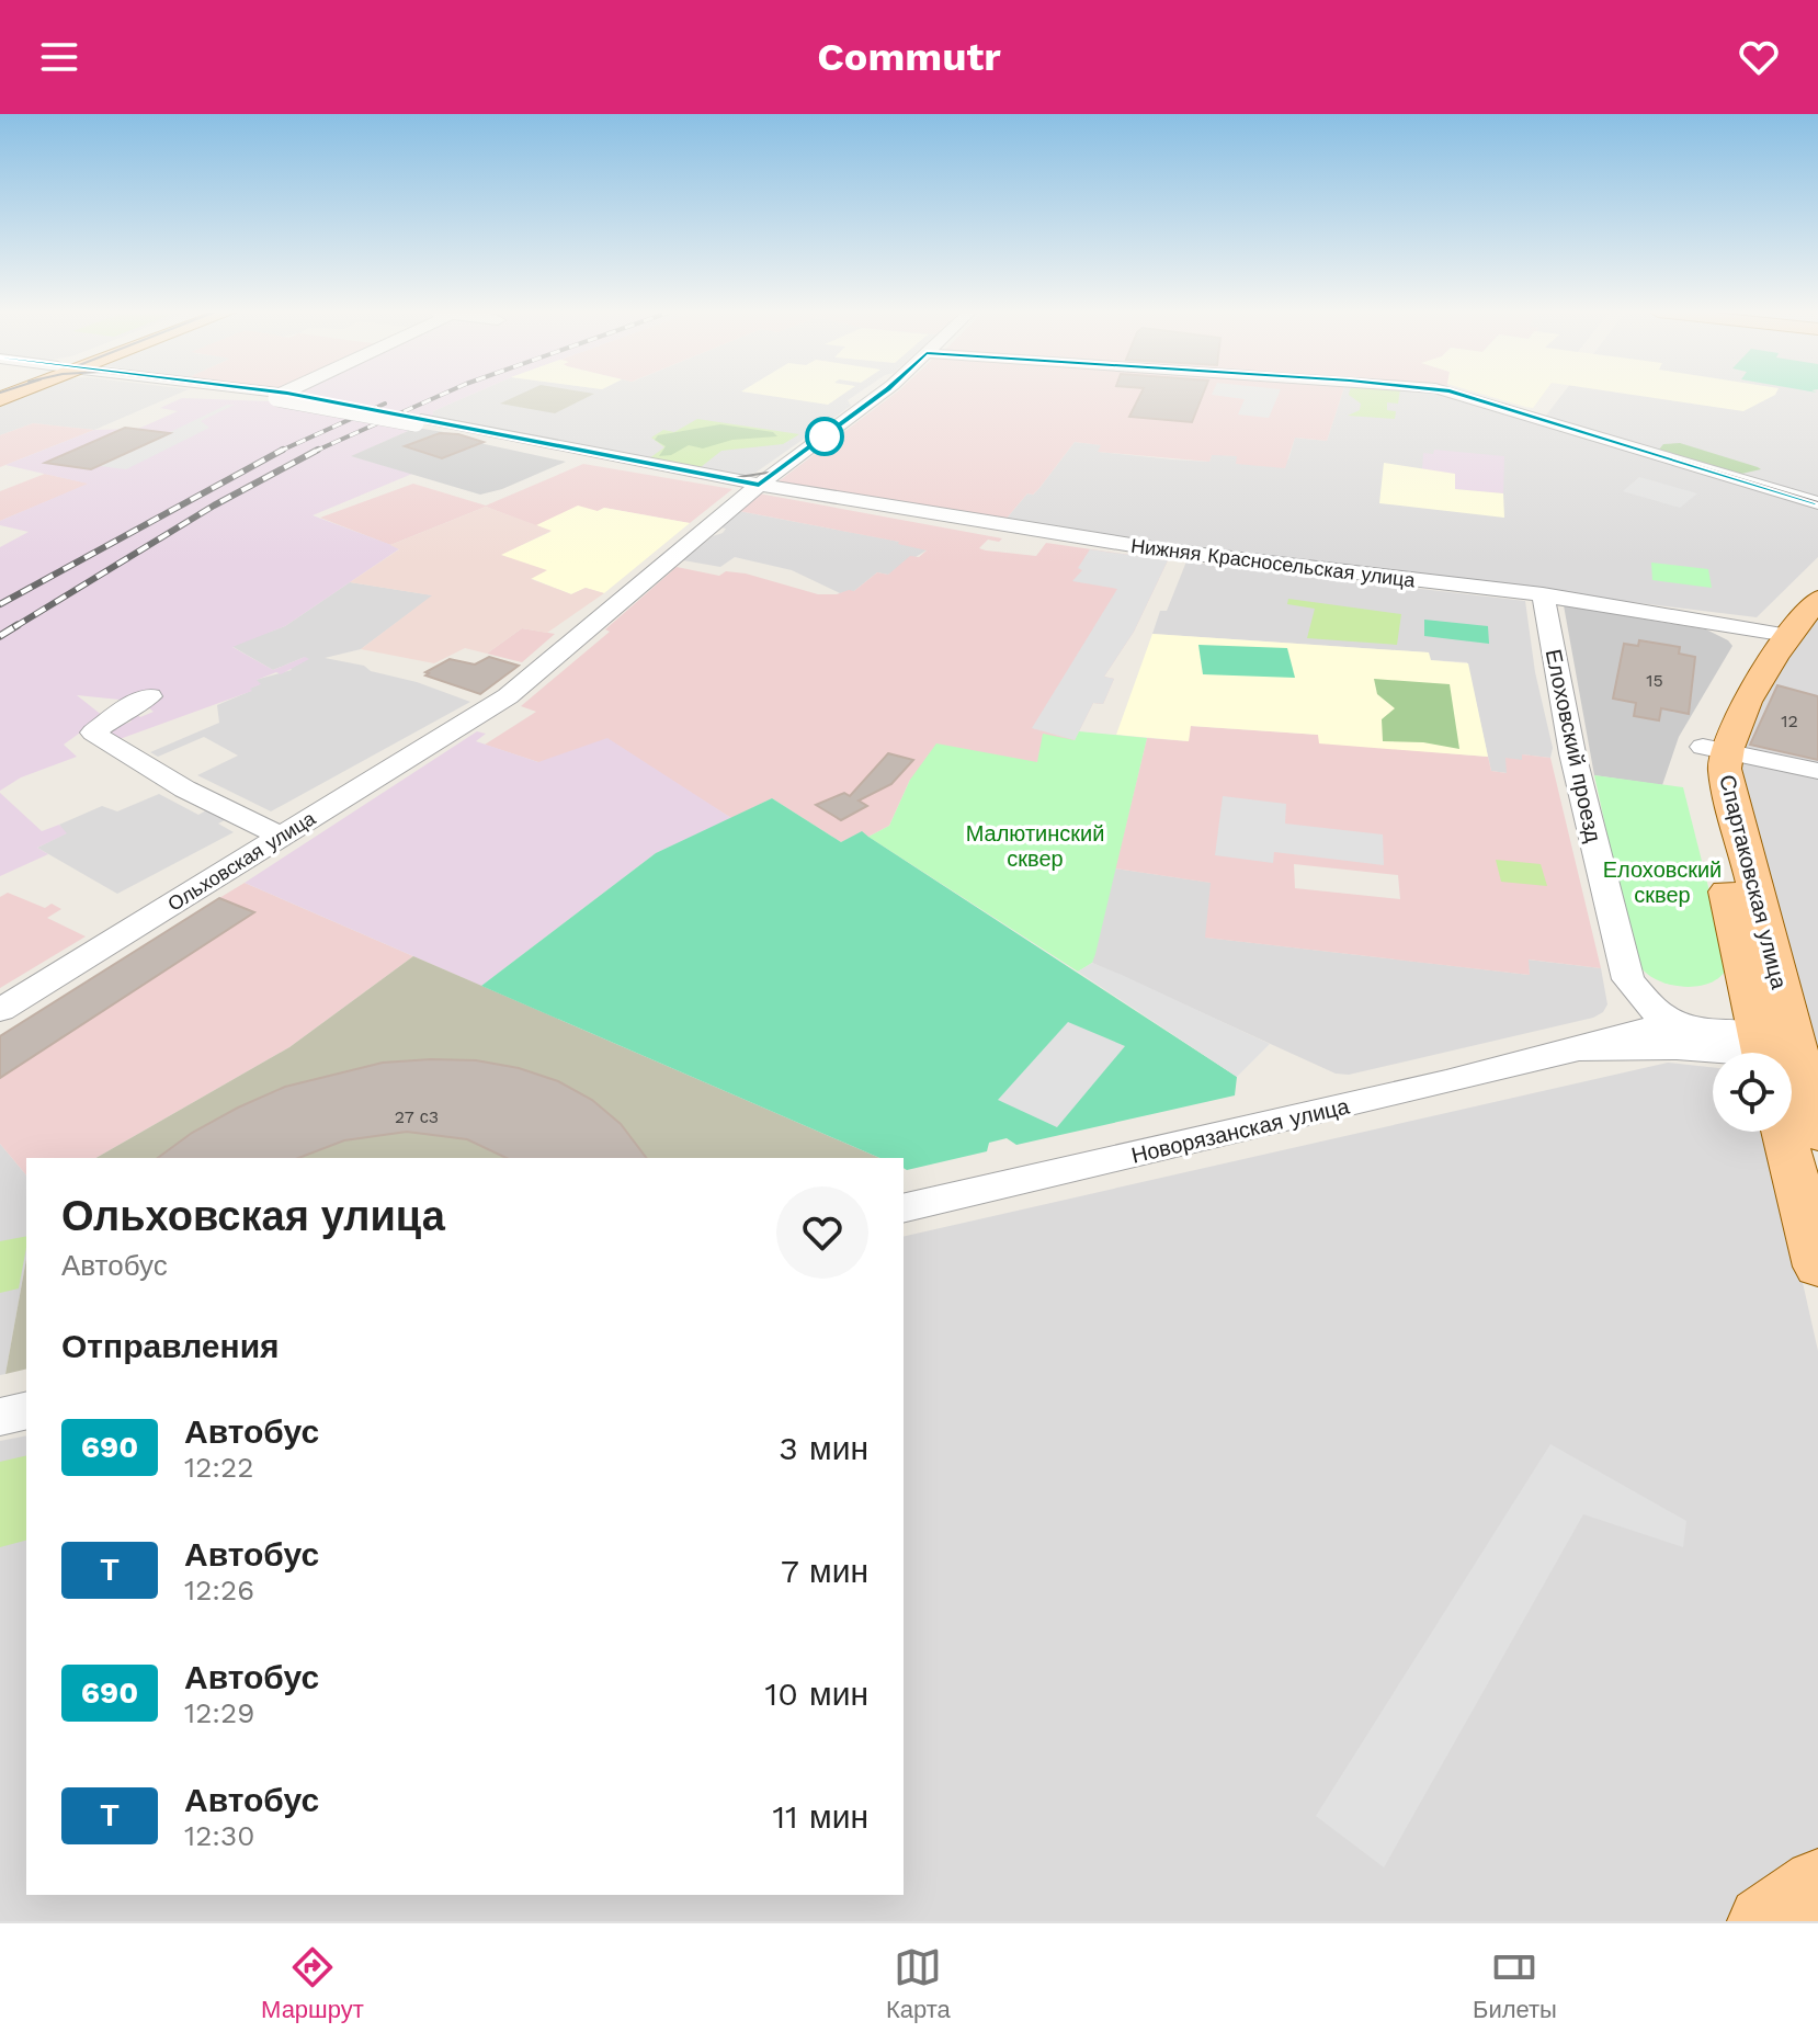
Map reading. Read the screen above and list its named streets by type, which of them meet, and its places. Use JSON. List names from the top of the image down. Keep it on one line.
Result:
{"streets":{"main road":["Спартаковская улица"],"street":["Нижняя Красносельская улица","Елоховский проезд","Ольховская улица","Новорязанская улица"]},"crossings":[["Нижняя Красносельская улица","Елоховский проезд"],["Нижняя Красносельская улица","Ольховская улица"],["Елоховский проезд","Новорязанская улица"],["Спартаковская улица","Новорязанская улица"]],"parks":["Малютинский сквер","Елоховский сквер"],"lines":["bus line 690"],"house_numbers":["15","12","27 с3"],"page":{"header":"Commutr","heading":[["Ольховская улица","Автобус"],"Отправления"],"list":[{"mark":"690","name":"Автобус","note":"12:22","value":"3 мин"},{"mark":"Т","name":"Автобус","note":"12:26","value":"7 мин"},{"mark":"690","name":"Автобус","note":"12:29","value":"10 мин"},{"mark":"Т","name":"Автобус","note":"12:30","value":"11 мин"}],"tabs":["Маршрут","Карта","Билеты"]}}
